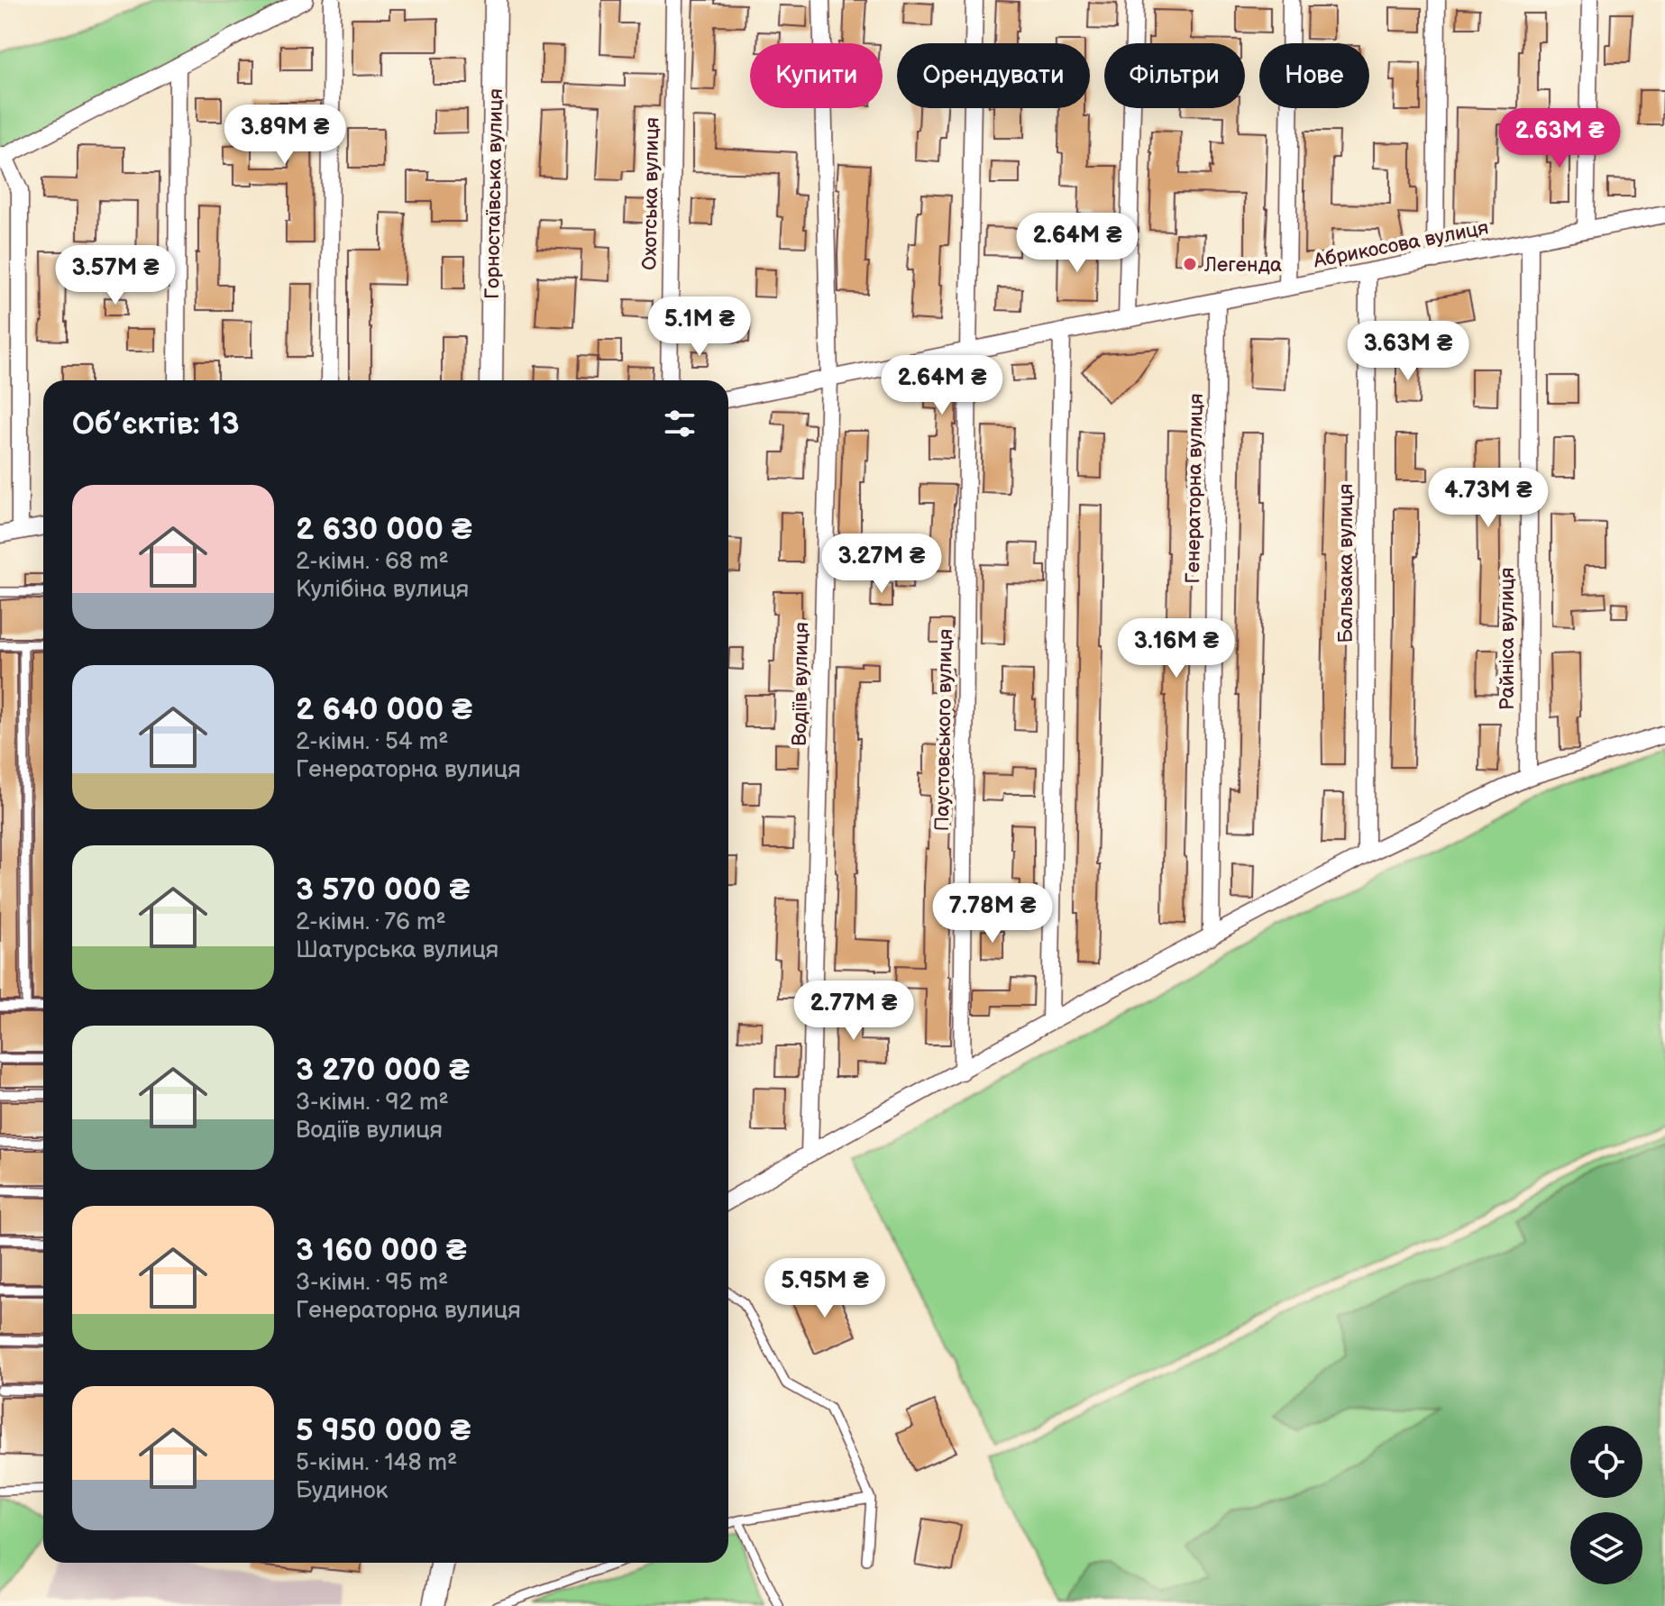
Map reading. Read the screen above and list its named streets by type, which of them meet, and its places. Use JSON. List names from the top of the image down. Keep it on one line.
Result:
{"streets":{"main road":["Горностаївська вулиця"],"street":["Охотська вулиця","Абрикосова вулиця","Генераторна вулиця","Бальзака вулиця","Райніса вулиця","Водіїв вулиця","Паустовського вулиця"]},"crossings":[["Абрикосова вулиця","Генераторна вулиця"],["Абрикосова вулиця","Бальзака вулиця"],["Абрикосова вулиця","Райніса вулиця"],["Абрикосова вулиця","Водіїв вулиця"],["Абрикосова вулиця","Паустовського вулиця"]],"places":["Легенда"],"page":{"chip":["Купити","Орендувати","Фільтри","Нове"],"price":["3.89M ₴","2.63M ₴","2.64M ₴","3.57M ₴","5.1M ₴","3.63M ₴","2.64M ₴","4.73M ₴","3.27M ₴","3.16M ₴","7.78M ₴","2.77M ₴","5.95M ₴"],"heading":"Об’єктів: 13","list":[{"name":"2 630 000 ₴","note":"2-кімн. · 68 m² · Кулібіна вулиця"},{"name":"2 640 000 ₴","note":"2-кімн. · 54 m² · Генераторна вулиця"},{"name":"3 570 000 ₴","note":"2-кімн. · 76 m² · Шатурська вулиця"},{"name":"3 270 000 ₴","note":"3-кімн. · 92 m² · Водіїв вулиця"},{"name":"3 160 000 ₴","note":"3-кімн. · 95 m² · Генераторна вулиця"},{"name":"5 950 000 ₴","note":"5-кімн. · 148 m² · Будинок"}]}}
